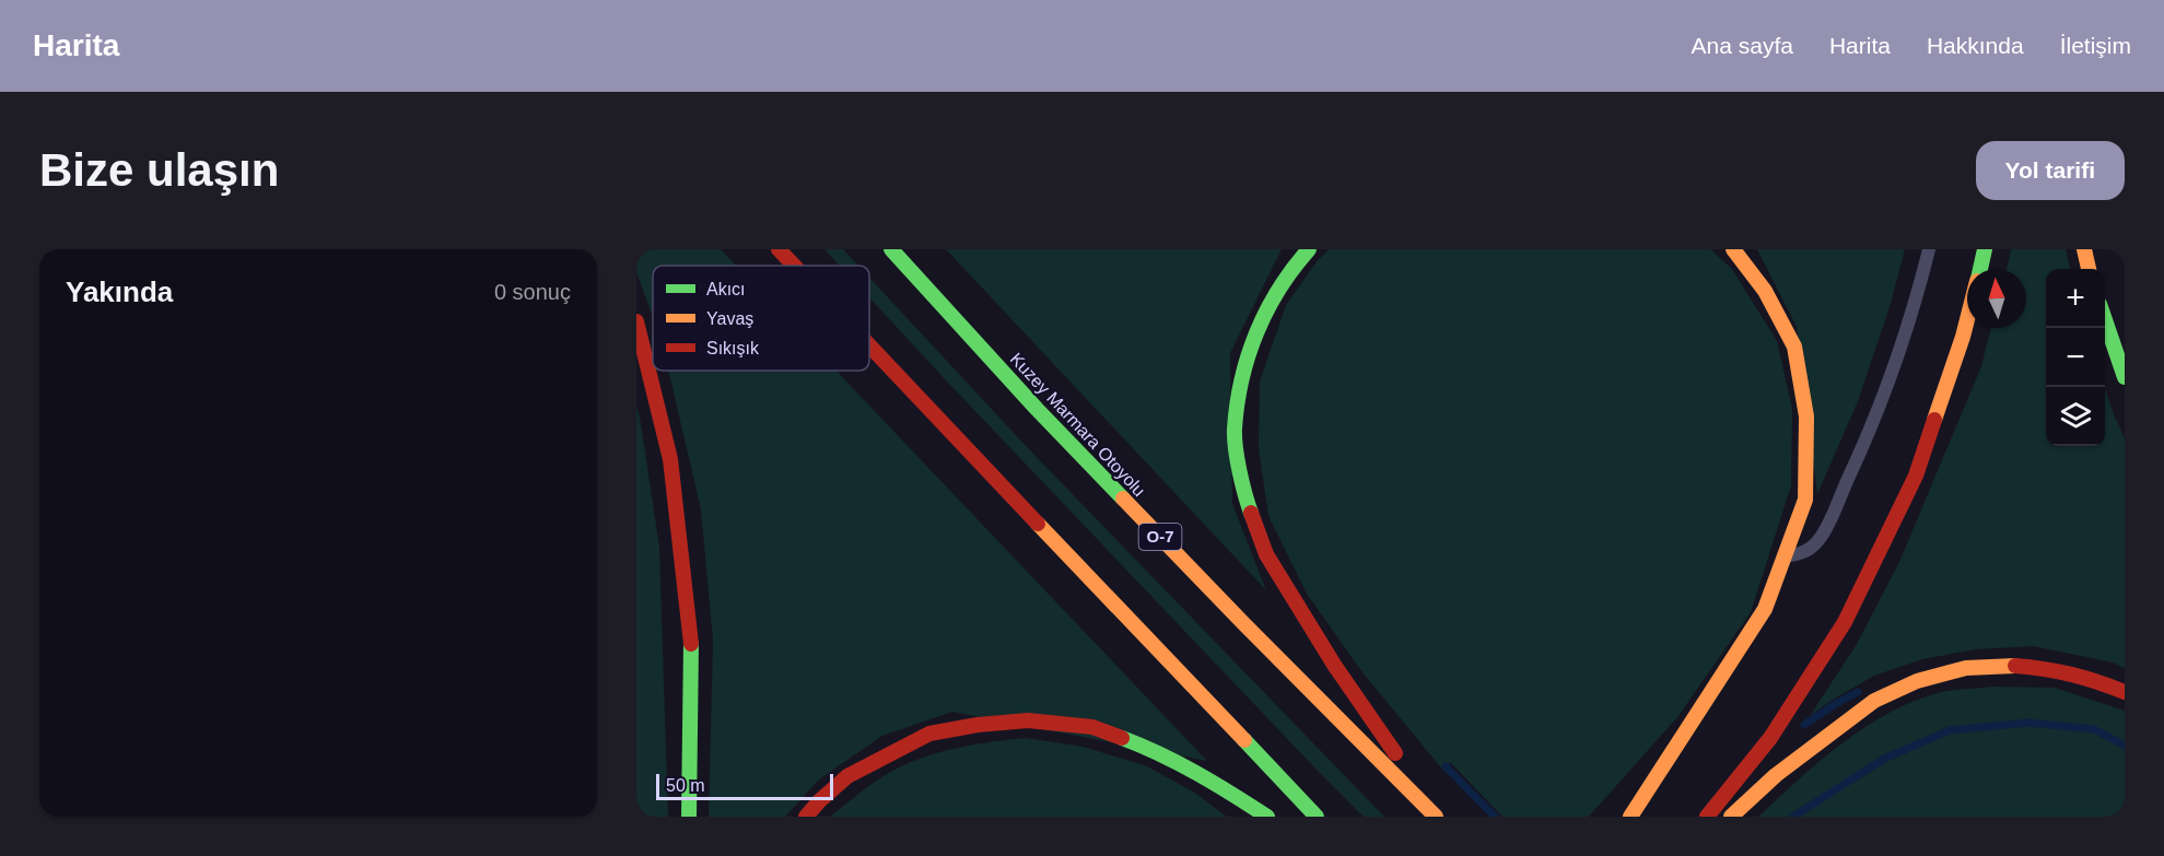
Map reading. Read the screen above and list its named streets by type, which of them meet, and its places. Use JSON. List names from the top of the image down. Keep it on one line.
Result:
{"streets":{"highway":["Kuzey Marmara Otoyolu","O-7"]},"legend":["Akıcı","Yavaş","Sıkışık"],"scale_bar":"50 m","north":"top","page":{"header":"Harita","nav":["Ana sayfa","Harita","Hakkında","İletişim"],"buttons":"Yol tarifi","title":"Bize ulaşın","heading":["Yakında","0 sonuç"],"map_buttons":["+","−"],"scale":"50 m"}}
